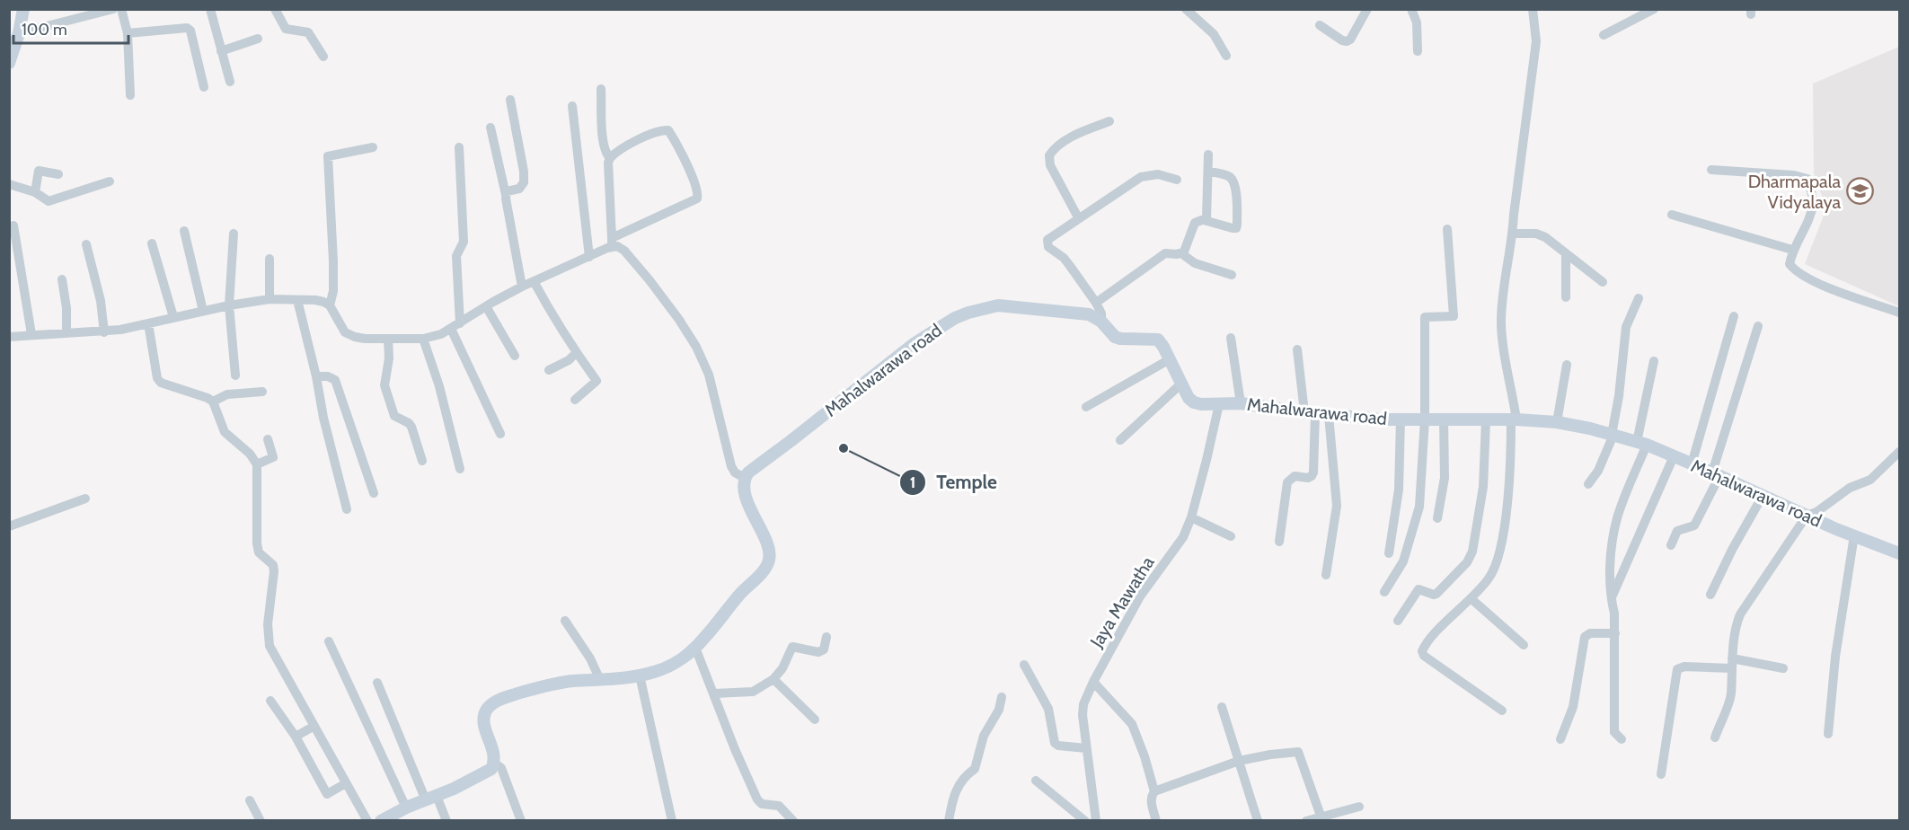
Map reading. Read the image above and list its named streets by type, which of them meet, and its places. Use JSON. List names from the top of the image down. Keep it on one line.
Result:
{"streets":{"street":["Mahalwarawa road","Jaya Mawatha"]},"crossings":[["Mahalwarawa road","Jaya Mawatha"]],"places":{"school or university":["Dharmapala Vidyalaya"],"other":["Temple"]},"scale_bar":"100 m"}
